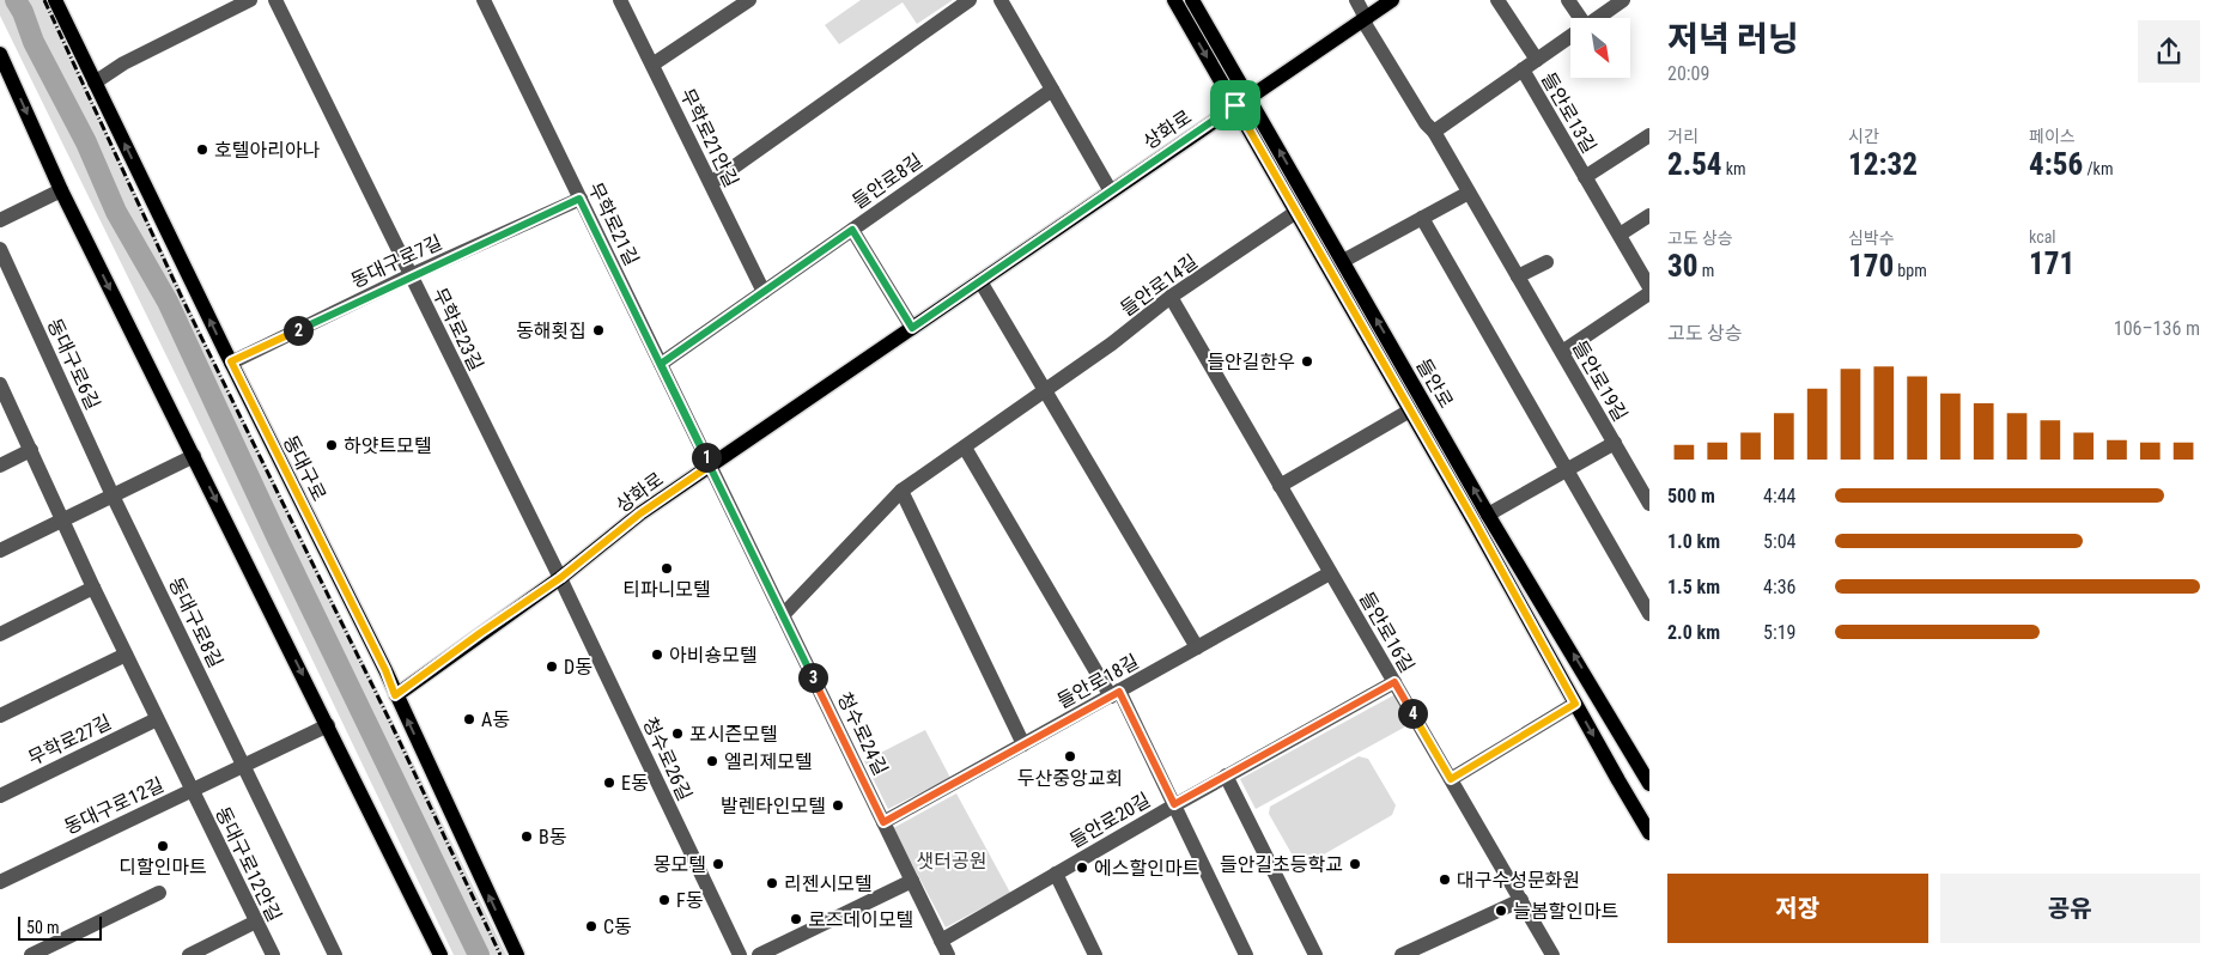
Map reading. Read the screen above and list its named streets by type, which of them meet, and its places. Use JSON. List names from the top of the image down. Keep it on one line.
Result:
{"streets":{"main road":["상화로","들안로","동대구로"],"street":["들안로13길","무학로21안길","들안로8길","무학로21길","동대구로7길","들안로14길","무학로23길","동대구로6길","들안로19길","동대구로8길","들안로16길","들안로18길","청수로24길","무학로27길","청수로26길","동대구로12길","들안로20길","동대구로12안길"]},"crossings":[["상화로","무학로21길"],["상화로","무학로23길"],["상화로","들안로"],["상화로","동대구로"],["상화로","청수로24길"],["상화로","청수로26길"],["무학로21안길","들안로8길"],["들안로8길","무학로21길"],["무학로21길","동대구로7길"],["무학로21길","청수로24길"],["동대구로7길","무학로23길"],["동대구로7길","동대구로"],["들안로14길","들안로"],["들안로14길","들안로16길"],["들안로14길","청수로24길"],["무학로23길","청수로26길"],["동대구로6길","동대구로8길"],["동대구로8길","동대구로12길"],["들안로16길","들안로18길"],["들안로16길","들안로20길"],["들안로18길","청수로24길"],["청수로24길","들안로20길"],["동대구로12길","동대구로12안길"]],"parks":["샛터공원"],"places":["호텔아리아나","동해횟집","들안길한우","하얏트모텔","티파니모텔","아비숑모텔","D동","A동","포시즌모텔","두산중앙교회","엘리제모텔","E동","발렌타인모텔","B동","디할인마트","몽모텔","들안길초등학교","에스할인마트","대구수성문화원","리젠시모텔","F동","늘봄할인마트","로즈데이모텔","C동"],"scale_bar":"50 m","north":"bottom right","page":{"heading":["저녁 러닝","20:09"],"stats":[["거리","2.54 km"],["시간","12:32"],["페이스","4:56 /km"],["고도 상승","30 m"],["심박수","170 bpm"],["kcal","171"]],"chart":["고도 상승","106–136 m"],"pins":["2","1","3","4"],"list":[{"name":"500 m","note":"4:44"},{"name":"1.0 km","note":"5:04"},{"name":"1.5 km","note":"4:36"},{"name":"2.0 km","note":"5:19"}],"buttons":["저장","공유"],"scale":"50 m"}}
